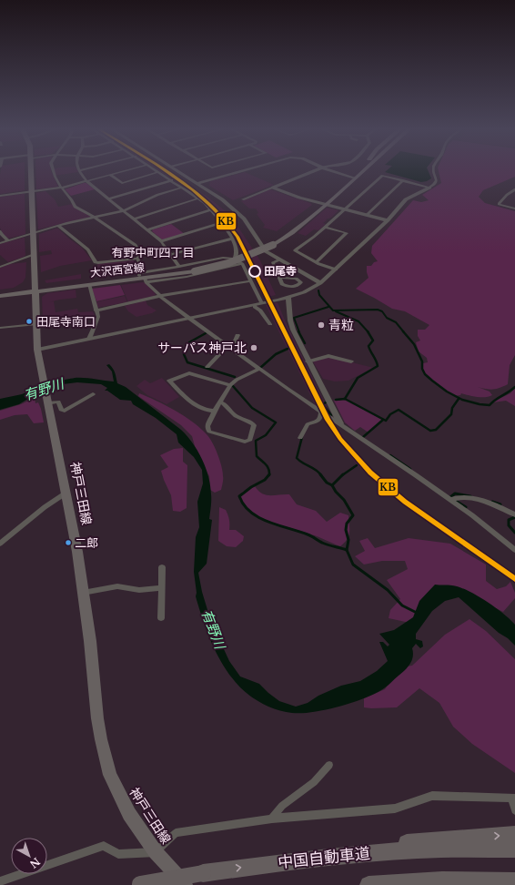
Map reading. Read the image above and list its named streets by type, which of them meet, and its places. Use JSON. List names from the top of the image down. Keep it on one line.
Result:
{"streets":{"highway":["中国自動車道"],"main road":["大沢西宮線","神戸三田線"]},"crossings":[["大沢西宮線","神戸三田線"]],"one_way":["中国自動車道"],"districts":["有野中町四丁目"],"water":["有野川"],"places":["田尾寺","田尾寺南口","青粒","サーパス神戸北","二郎"],"lines":["transit line KB"],"north":"bottom right"}
